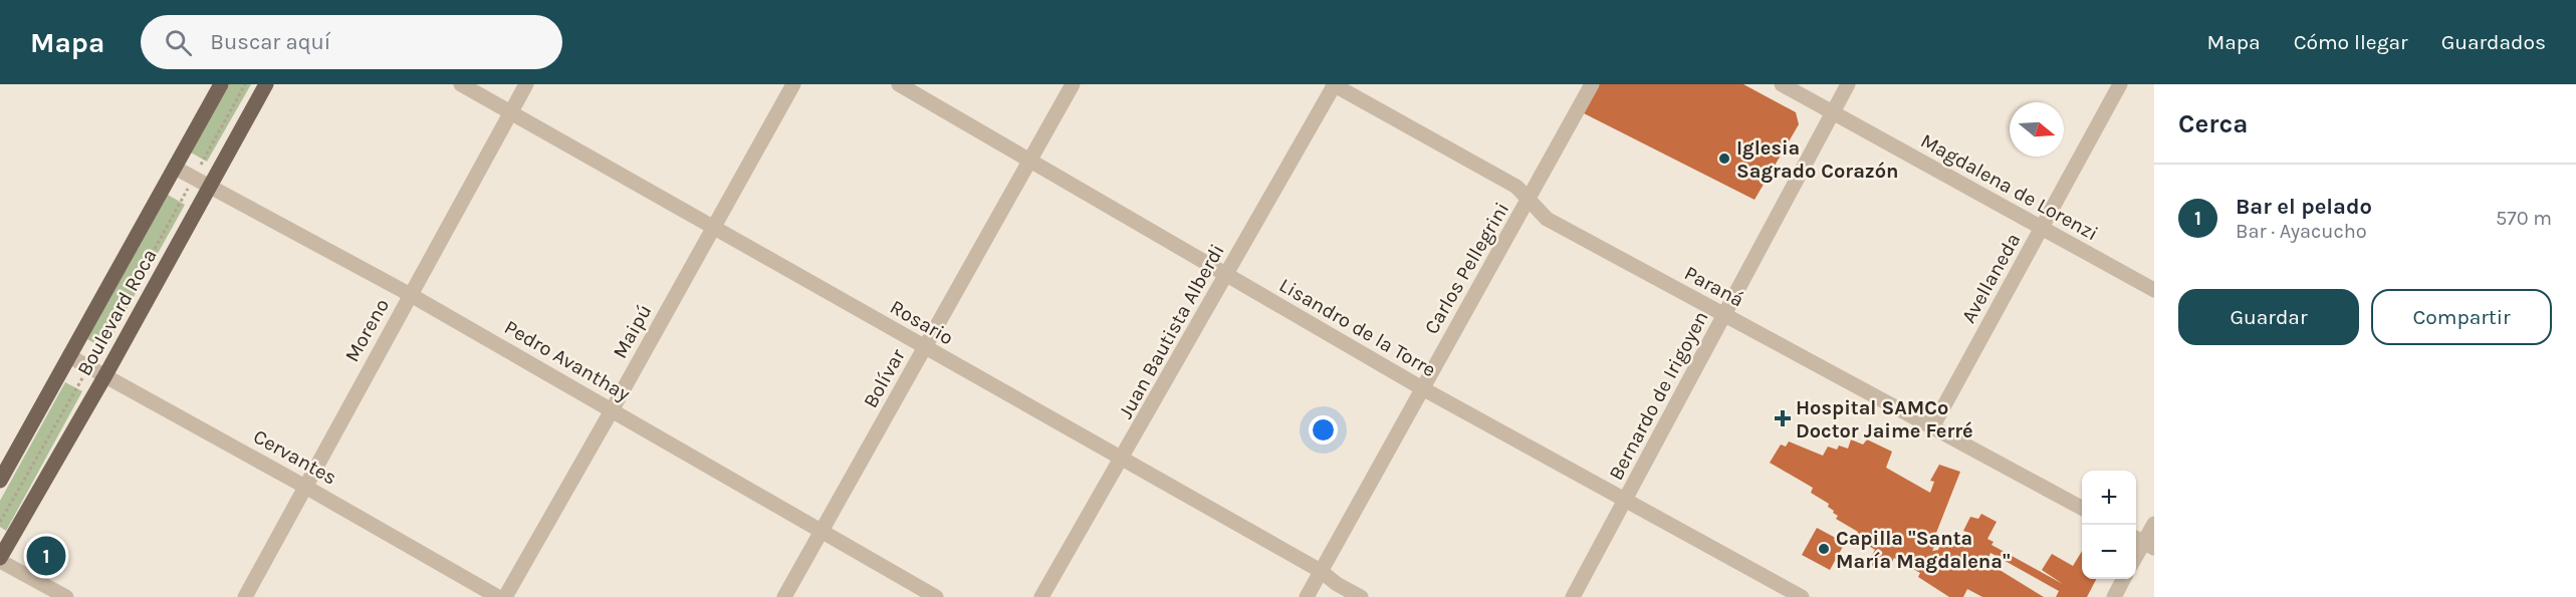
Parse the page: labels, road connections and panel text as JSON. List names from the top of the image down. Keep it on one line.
{"streets":{"main road":["Boulevard Roca"],"street":["Magdalena de Lorenzi","Carlos Pellegrini","Avellaneda","Paraná","Rosario","Lisandro de la Torre","Moreno","Maipú","Juan Bautista Alberdi","Pedro Avanthay","Bolívar","Bernardo de Irigoyen","Cervantes"]},"crossings":[["Magdalena de Lorenzi","Avellaneda"],["Magdalena de Lorenzi","Bernardo de Irigoyen"],["Carlos Pellegrini","Paraná"],["Carlos Pellegrini","Rosario"],["Carlos Pellegrini","Lisandro de la Torre"],["Avellaneda","Paraná"],["Paraná","Juan Bautista Alberdi"],["Paraná","Bernardo de Irigoyen"],["Boulevard Roca","Pedro Avanthay"],["Boulevard Roca","Cervantes"],["Rosario","Moreno"],["Rosario","Maipú"],["Rosario","Juan Bautista Alberdi"],["Rosario","Bolívar"],["Lisandro de la Torre","Juan Bautista Alberdi"],["Lisandro de la Torre","Bolívar"],["Lisandro de la Torre","Bernardo de Irigoyen"],["Moreno","Pedro Avanthay"],["Moreno","Cervantes"],["Maipú","Pedro Avanthay"],["Pedro Avanthay","Bolívar"]],"places":{"other":["Iglesia Sagrado Corazón","Capilla \"Santa María Magdalena\""],"health":["Hospital SAMCo Doctor Jaime Ferré"]},"north":"right","page":{"header":"Mapa","search":"Buscar aquí","nav":["Mapa","Cómo llegar","Guardados"],"heading":"Cerca","list":[{"mark":"1","name":"Bar el pelado","note":"Bar · Ayacucho","value":"570 m"}],"buttons":["Guardar","Compartir"],"map_buttons":["+","−"],"pins":"1"}}
